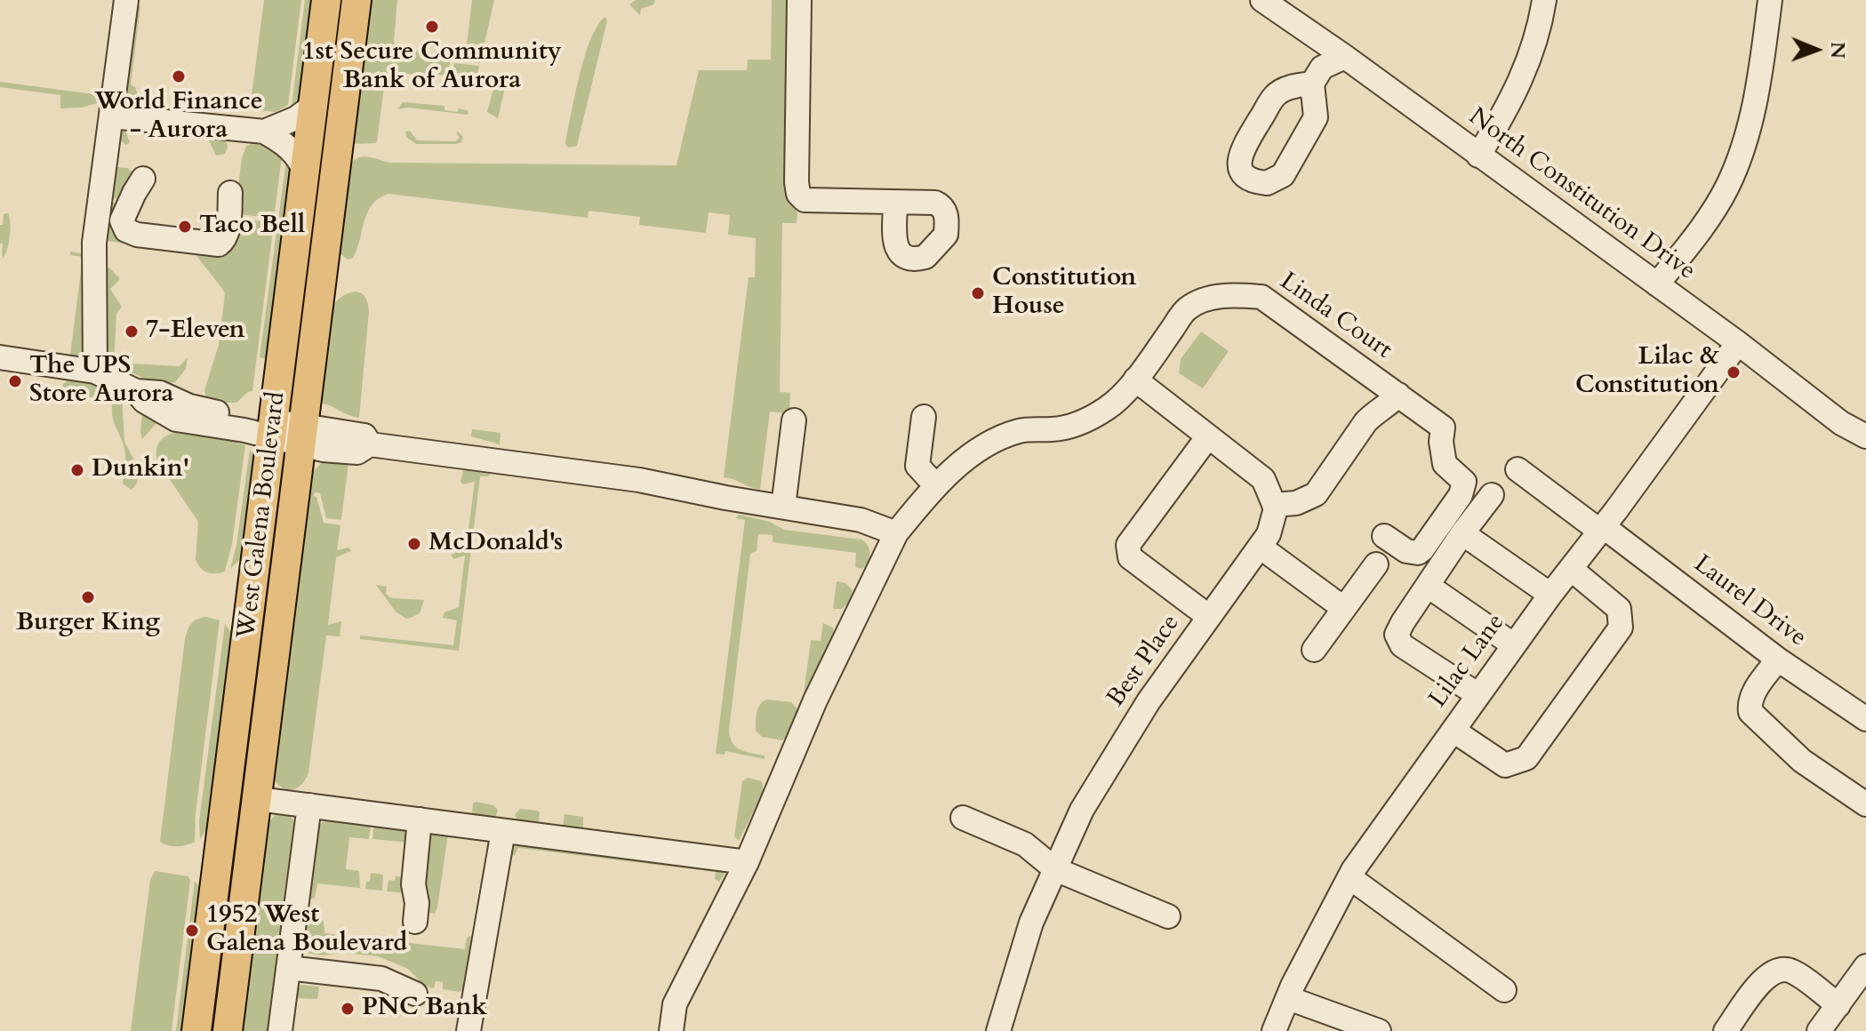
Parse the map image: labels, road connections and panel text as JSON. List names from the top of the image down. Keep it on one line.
{"streets":{"main road":["West Galena Boulevard"],"street":["North Constitution Drive","Linda Court","Laurel Drive","Best Place","Lilac Lane"]},"crossings":[["North Constitution Drive","Lilac Lane"],["Laurel Drive","Lilac Lane"]],"places":["1st Secure Community Bank of Aurora","World Finance - Aurora","Taco Bell","Constitution House","7-Eleven","Lilac & Constitution","The UPS Store Aurora","Dunkin'","McDonald's","Burger King","1952 West Galena Boulevard","PNC Bank"],"north":"right"}
